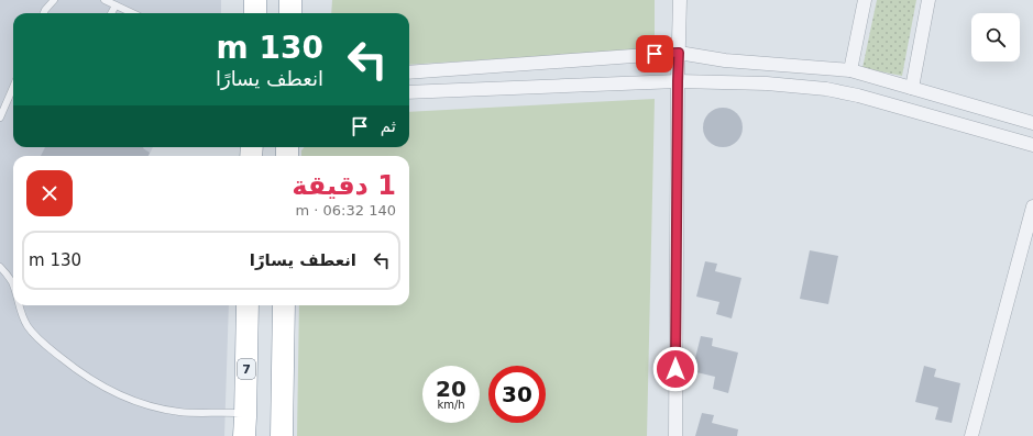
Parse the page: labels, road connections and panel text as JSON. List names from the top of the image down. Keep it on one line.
{"streets":{"highway":["7"]},"page":{"turn":["130 m","انعطف يسارًا"],"then":"ثم","heading":["1 دقيقة","140 m · 06:32"],"list":[{"name":"انعطف يسارًا","value":"130 m"}],"speed":"20 km/h","limit":"30"}}
